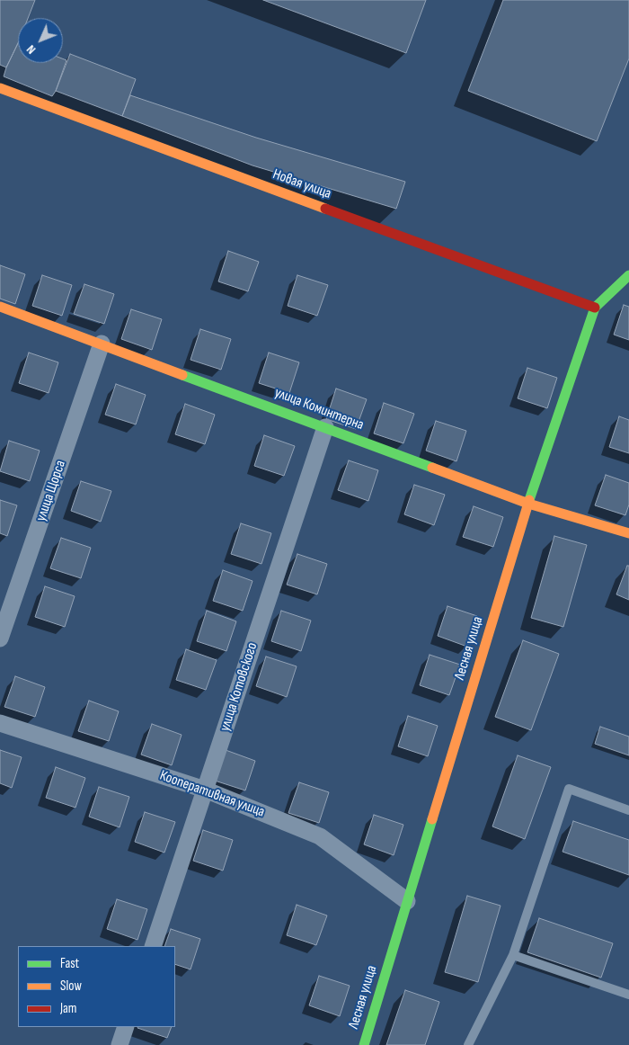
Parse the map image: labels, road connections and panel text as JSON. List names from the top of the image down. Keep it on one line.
{"streets":{"street":["Новая улица","улица Коминтерна","улица Щорса","Лесная улица","улица Котовского","Кооперативная улица"]},"crossings":[["Новая улица","Лесная улица"],["улица Коминтерна","улица Щорса"],["улица Коминтерна","Лесная улица"],["улица Коминтерна","улица Котовского"],["Лесная улица","Кооперативная улица"],["улица Котовского","Кооперативная улица"]],"legend":["Fast","Slow","Jam"],"north":"bottom left"}
